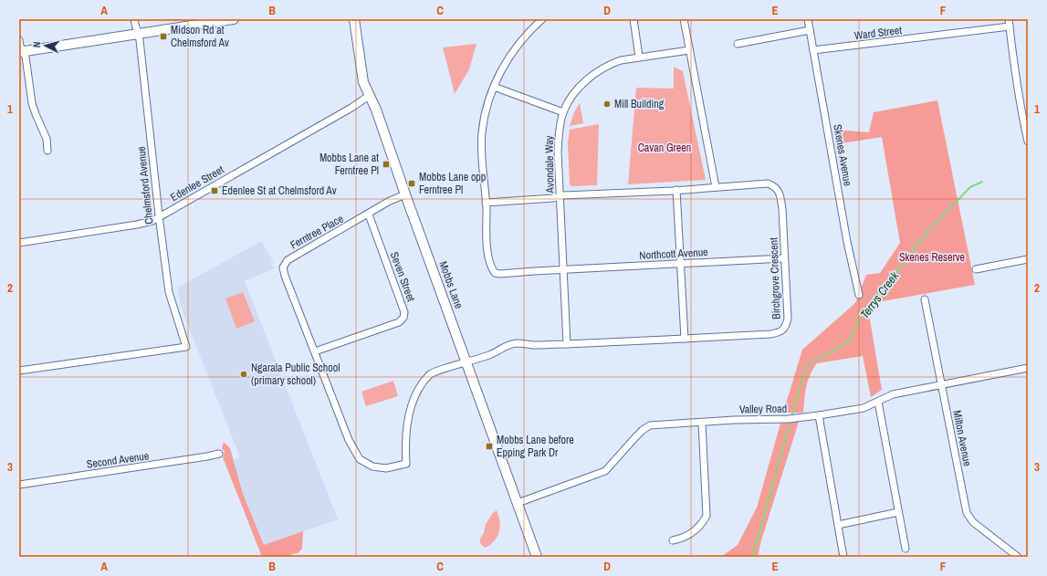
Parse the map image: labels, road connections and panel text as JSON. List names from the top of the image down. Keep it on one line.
{"streets":{"street":["Ward Street","Skenes Avenue","Avondale Way","Edenlee Street","Chelmsford Avenue","Ferntree Place","Northcott Avenue","Seven Street","Birchgrove Crescent","Mobbs Lane","Valley Road","Milton Avenue","Second Avenue"]},"crossings":[["Ward Street","Skenes Avenue"],["Avondale Way","Northcott Avenue"],["Avondale Way","Birchgrove Crescent"],["Edenlee Street","Chelmsford Avenue"],["Edenlee Street","Mobbs Lane"],["Ferntree Place","Seven Street"],["Ferntree Place","Birchgrove Crescent"],["Ferntree Place","Mobbs Lane"],["Northcott Avenue","Birchgrove Crescent"],["Birchgrove Crescent","Mobbs Lane"],["Mobbs Lane","Valley Road"],["Valley Road","Milton Avenue"]],"water":["Terrys Creek"],"parks":["Cavan Green","Skenes Reserve"],"places":{"transit":["Midson Rd at Chelmsford Av","Mobbs Lane at Ferntree Pl","Mobbs Lane opp Ferntree Pl","Edenlee St at Chelmsford Av","Mobbs Lane before Epping Park Dr"],"other":["Mill Building","Ngarala Public School (primary school)"]},"north":"left","grid":{"columns":["A","B","C","D","E","F"],"rows":["1","2","3"]}}
